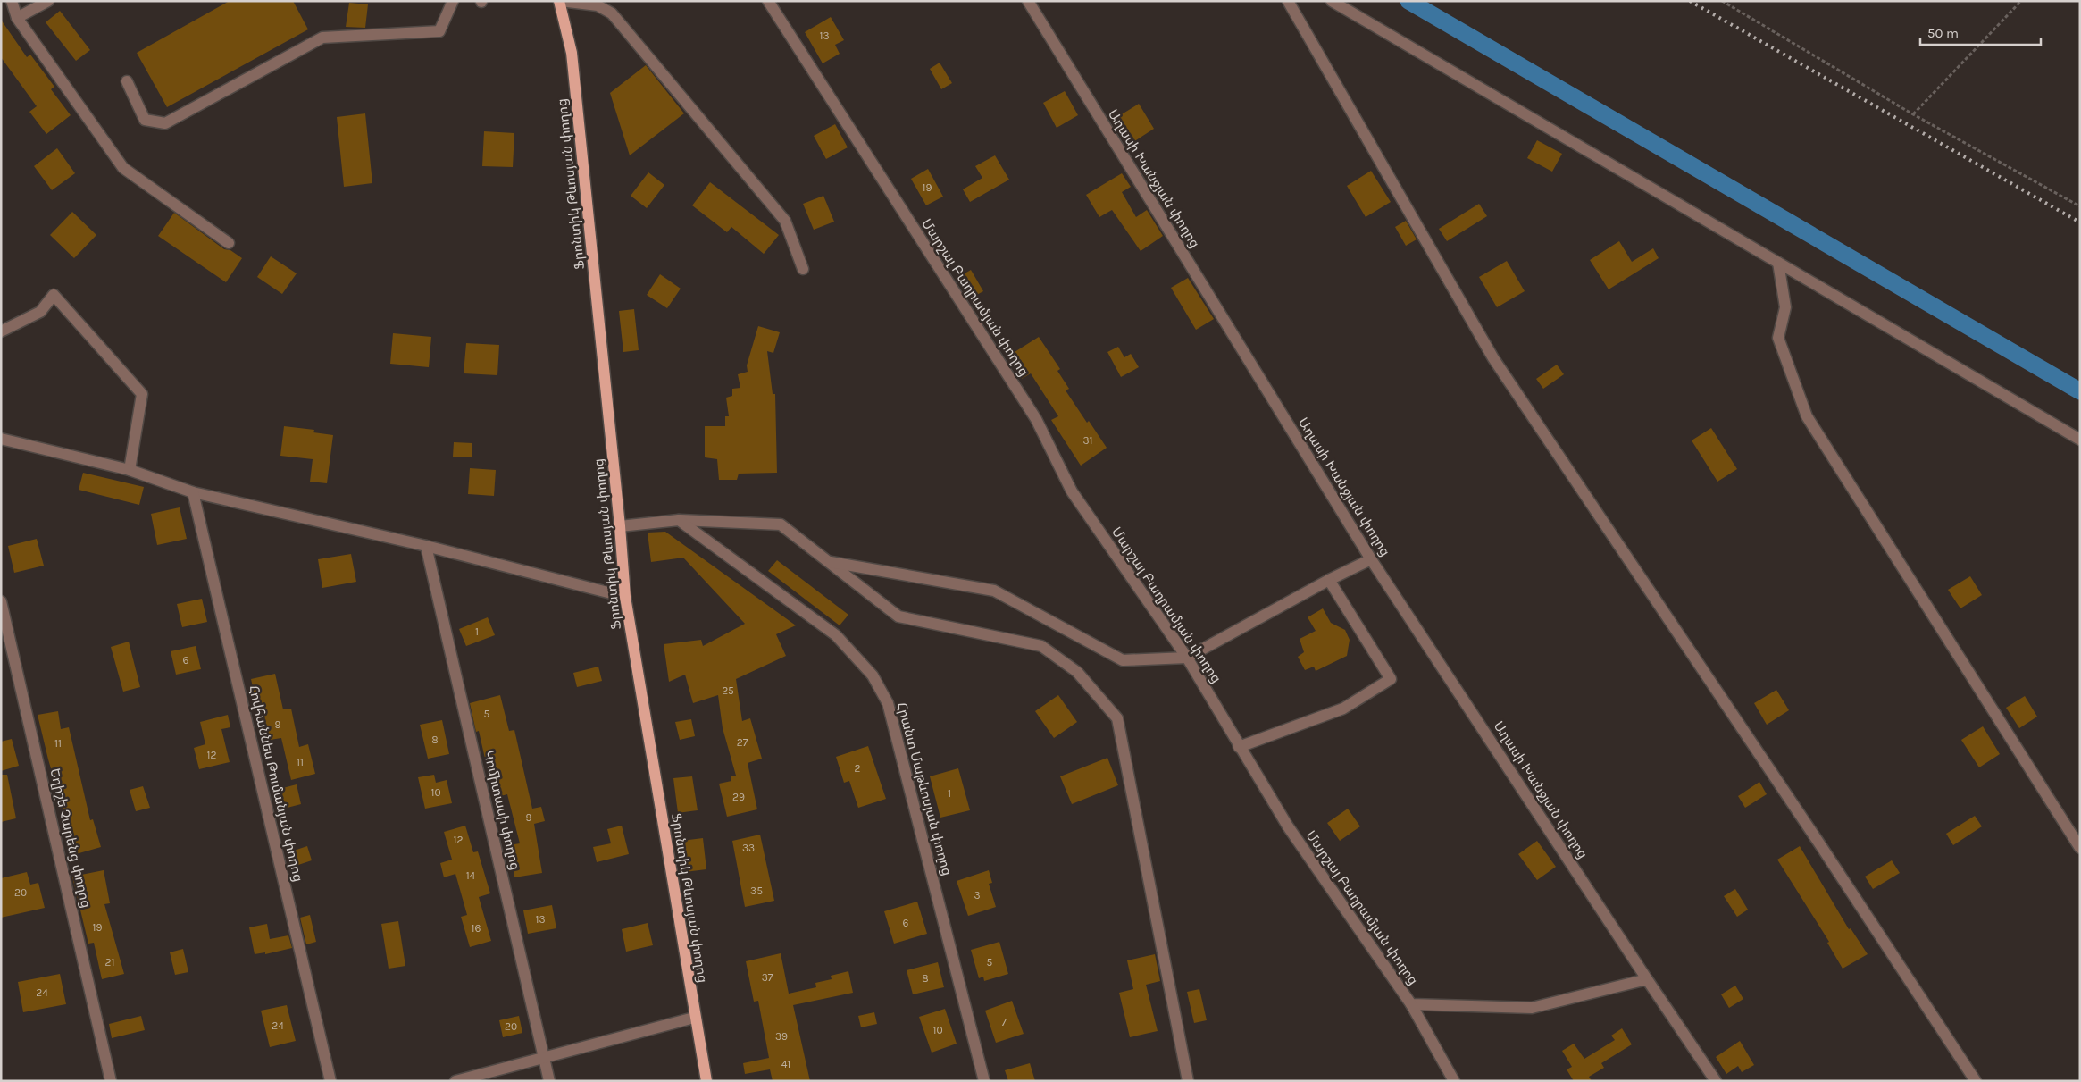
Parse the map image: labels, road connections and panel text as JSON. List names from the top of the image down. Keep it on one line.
{"streets":{"main road":["Ֆրոնտիկ Թևոսյան փողոց"],"street":["Աղասի Խանջյան փողոց","Մարշալ Բաղրամյան փողոց","Հովհաննես Թումանյան փողոց","Հրանտ Մաթևոսյան փողոց","Կոմիտասի փողոց","Եղիշե Չարենց փողոց"]},"crossings":[["Աղասի Խանջյան փողոց","Մարշալ Բաղրամյան փողոց"]],"house_numbers":["13","19","31","1","6","25","5","9","8","27","11","12","11","2","10","1","29","9","12","33","14","35","20","3","13","6","19","16","21","5","37","8","24","7","24","20","10","39","41"],"scale_bar":"50 m"}
